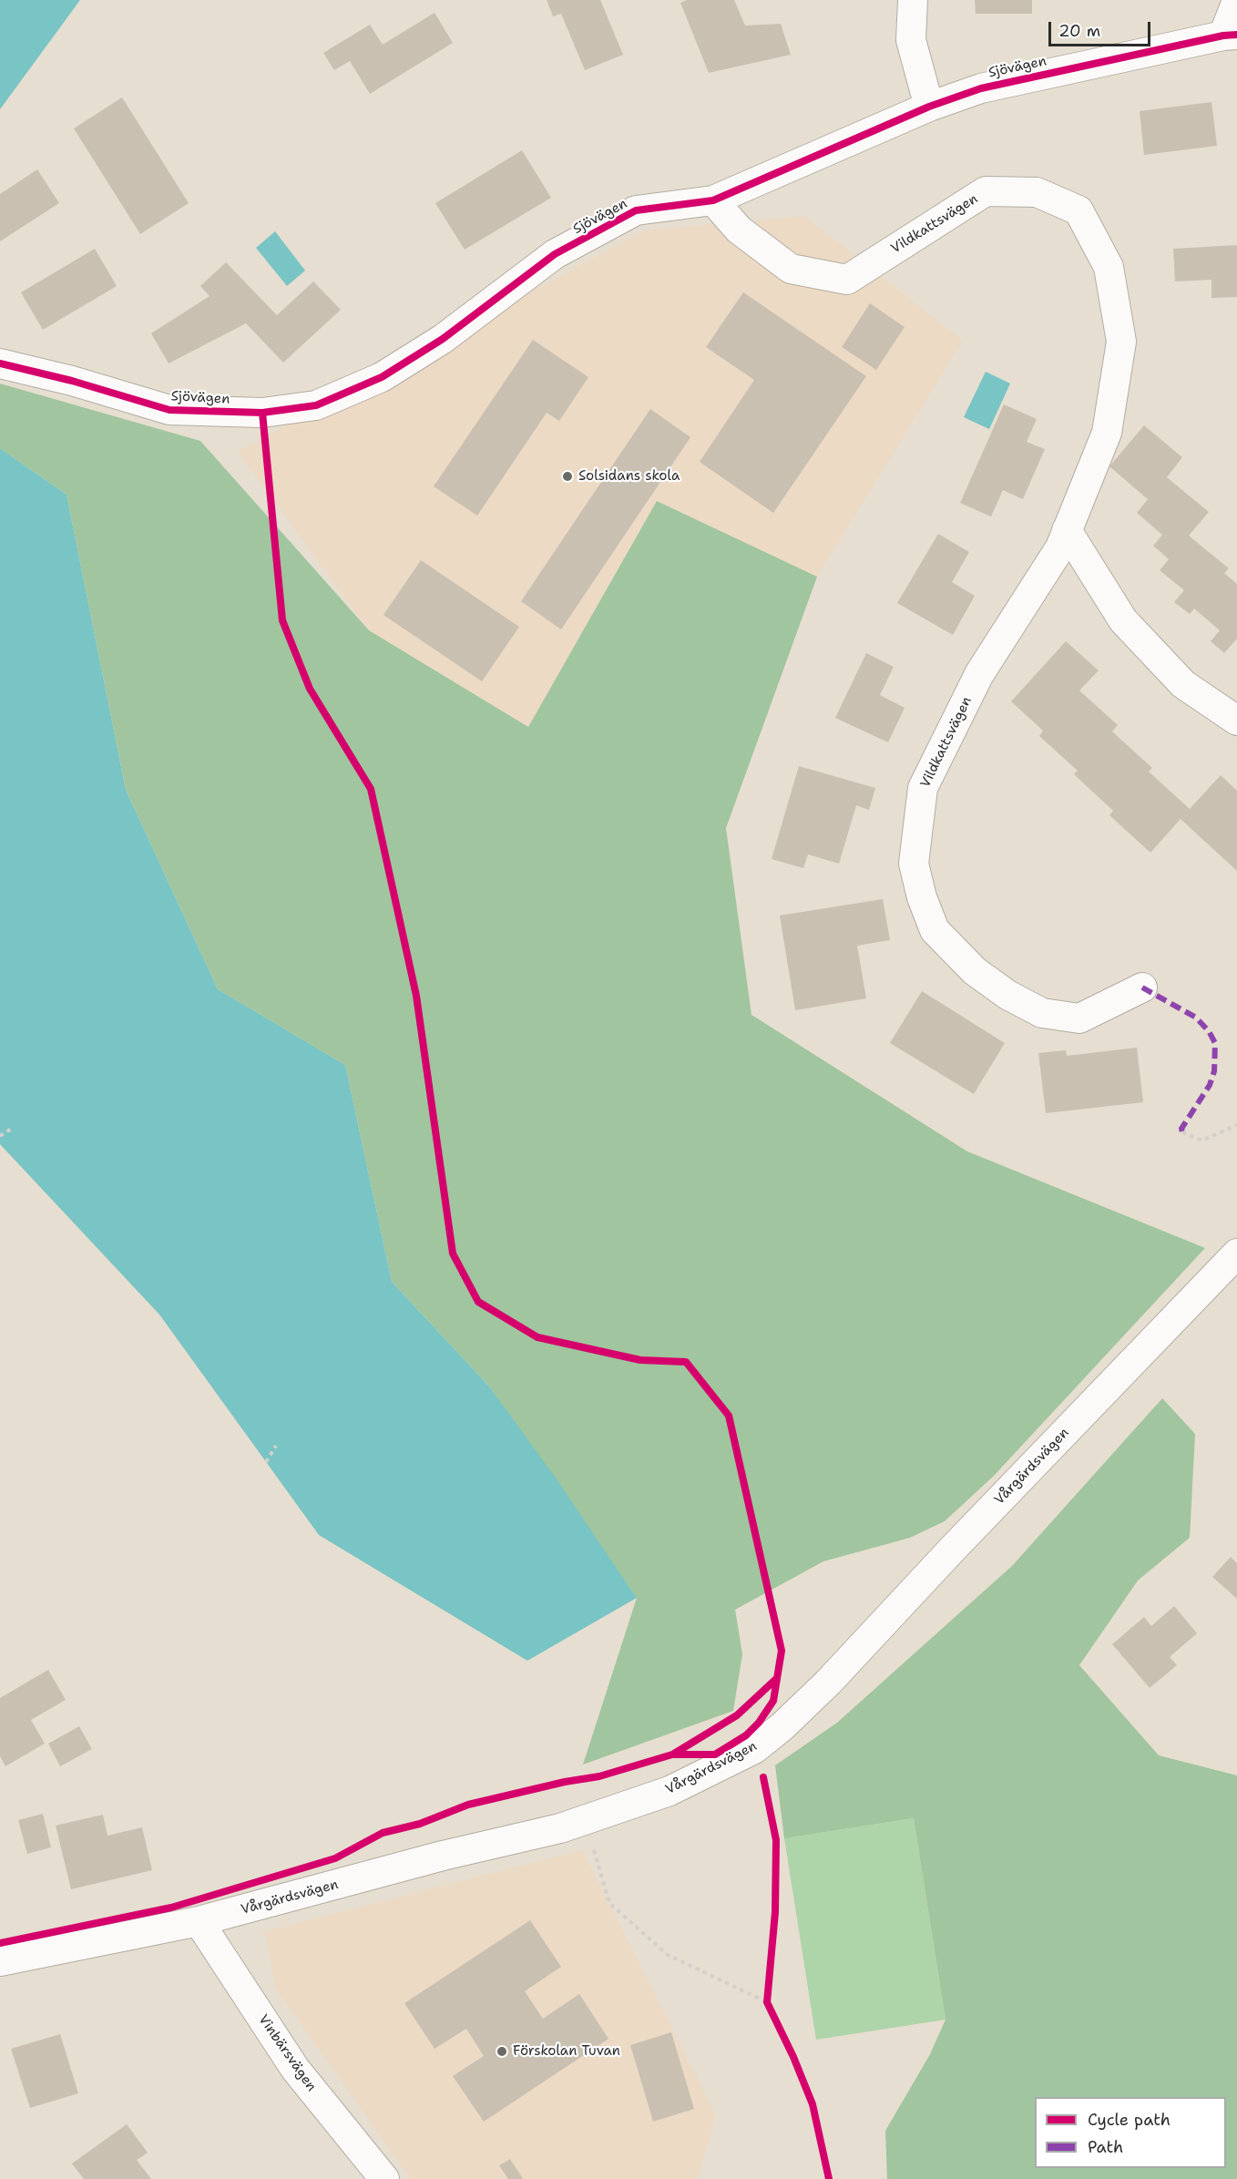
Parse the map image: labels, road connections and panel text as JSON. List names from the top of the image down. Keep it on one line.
{"streets":{"street":["Sjövägen","Vildkattsvägen","Vårgärdsvägen","Vinbärsvägen"]},"crossings":[["Sjövägen","Vildkattsvägen"],["Vårgärdsvägen","Vinbärsvägen"]],"places":["Solsidans skola","Förskolan Tuvan"],"legend":["Cycle path","Path"],"scale_bar":"20 m"}
